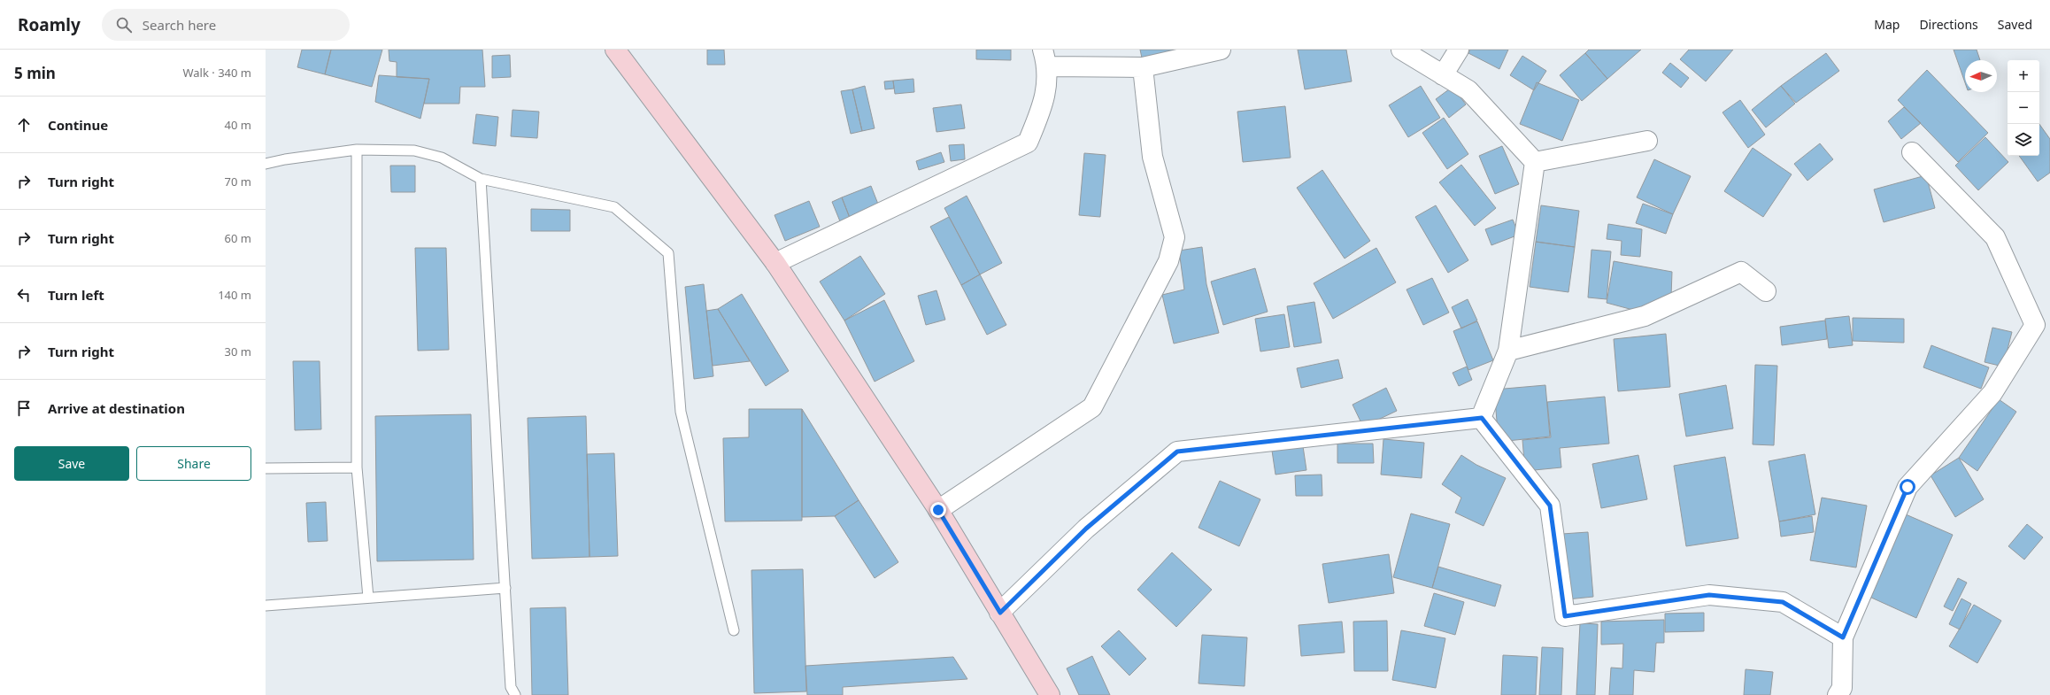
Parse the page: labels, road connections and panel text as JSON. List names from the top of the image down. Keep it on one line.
{"north":"left","page":{"header":"Roamly","search":"Search here","nav":["Map","Directions","Saved"],"heading":["5 min","Walk · 340 m"],"map_buttons":["+","−"],"list":[["Continue","40 m"],["Turn right","70 m"],["Turn right","60 m"],["Turn left","140 m"],["Turn right","30 m"],"Arrive at destination"],"buttons":["Save","Share"]}}
